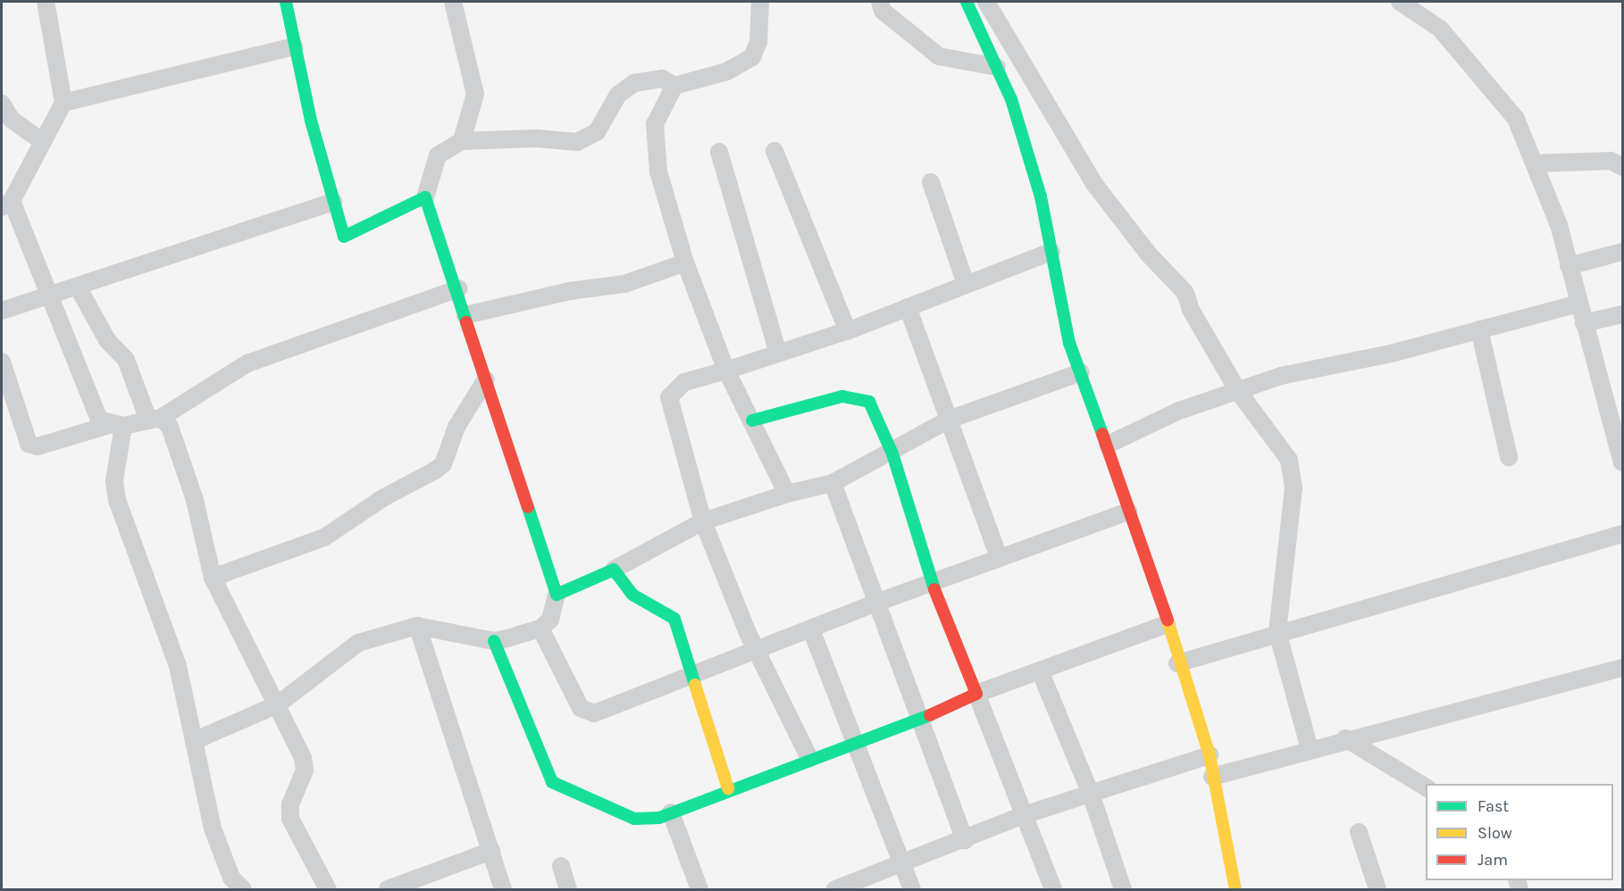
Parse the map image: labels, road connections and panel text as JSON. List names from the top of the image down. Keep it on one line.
{"legend":["Fast","Slow","Jam"]}
